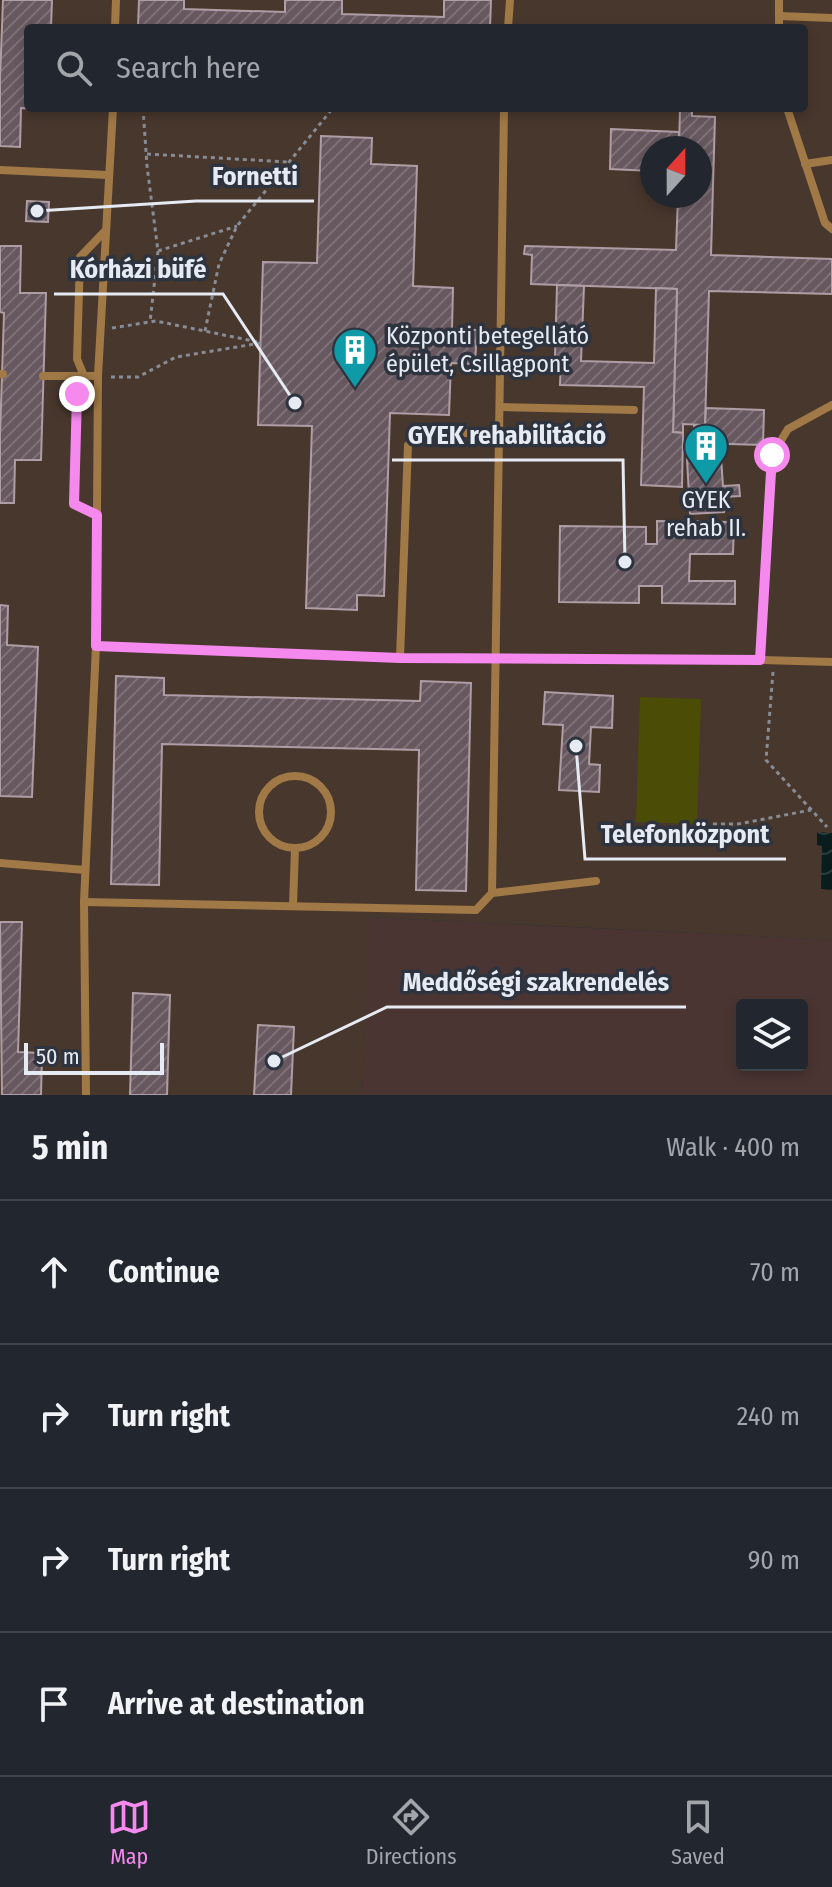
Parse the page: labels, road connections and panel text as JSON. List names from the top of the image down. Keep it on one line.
{"places":{"other":["Fornetti","Kórházi büfé","GYEK rehabilitáció","Telefonközpont","Meddőségi szakrendelés"],"building":["Központi betegellátó épület, Csillagpont","GYEK rehab II."]},"scale_bar":"50 m","north":"top","page":{"search":"Search here","scale":"50 m","heading":["5 min","Walk · 400 m"],"list":[["Continue","70 m"],["Turn right","240 m"],["Turn right","90 m"],"Arrive at destination"],"nav":["Map","Directions","Saved"]}}
